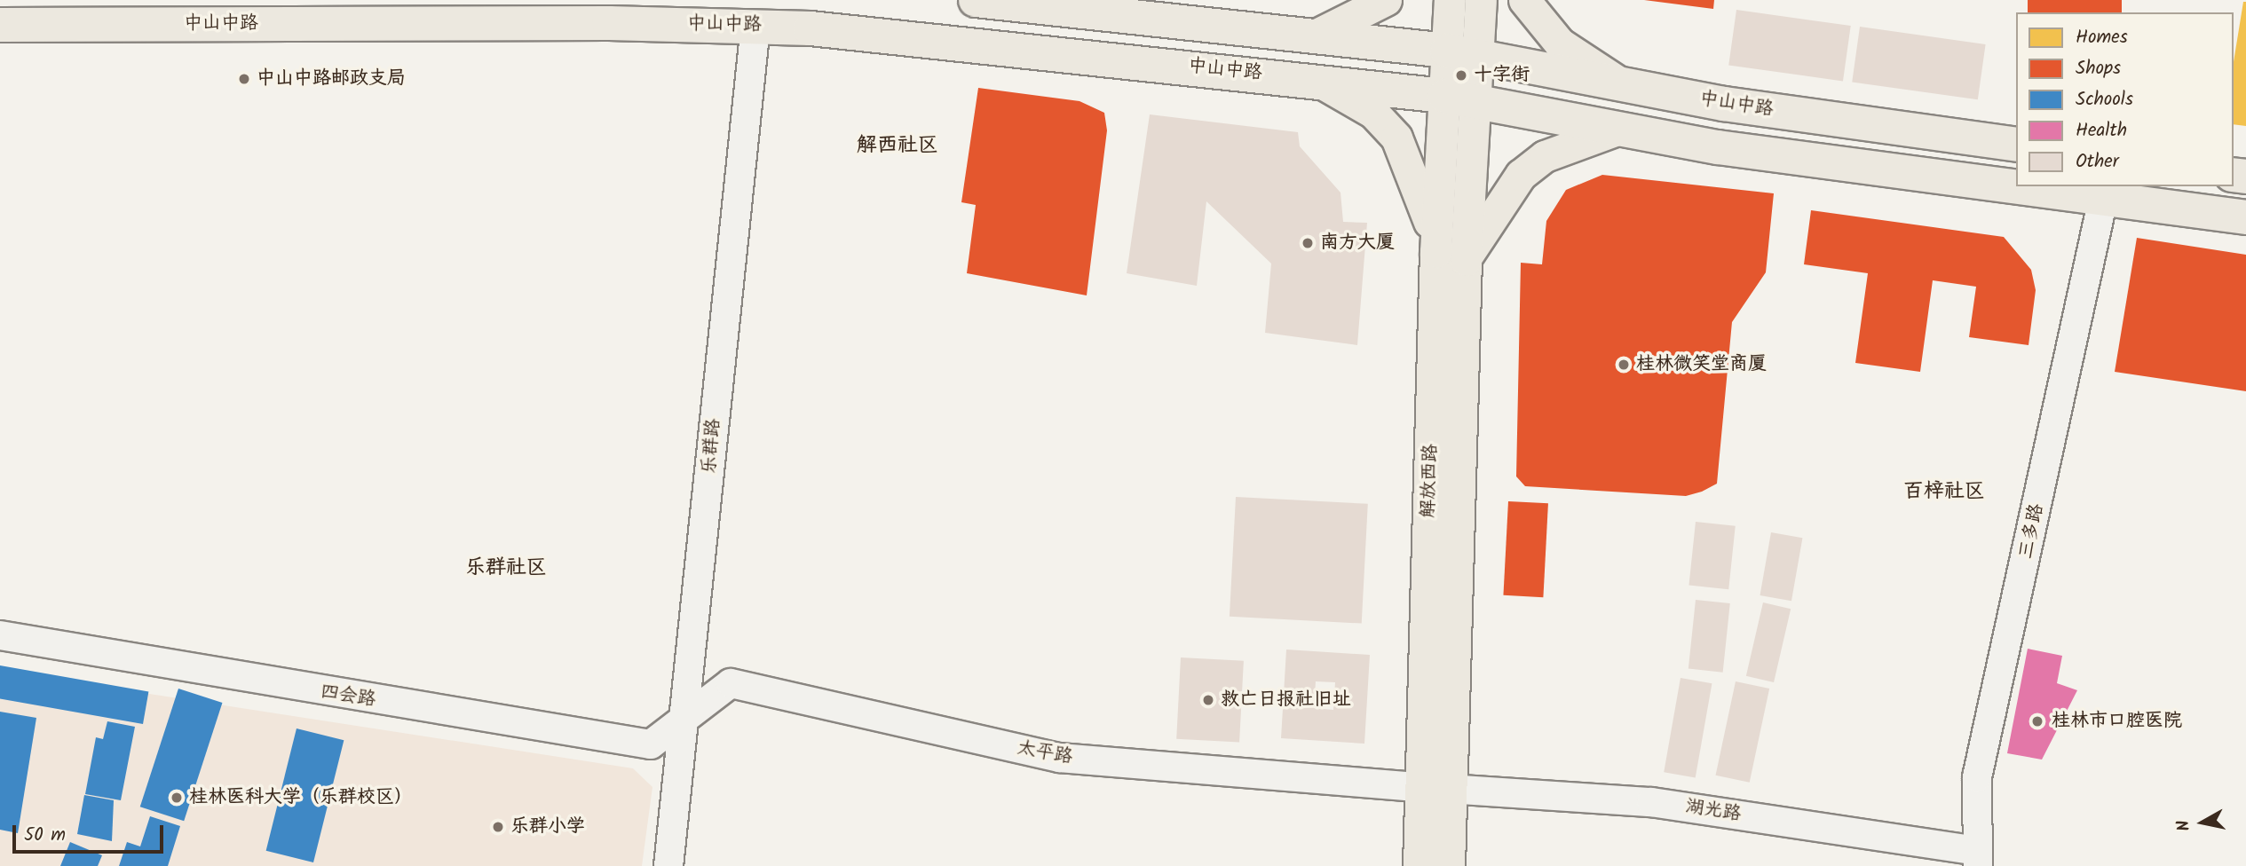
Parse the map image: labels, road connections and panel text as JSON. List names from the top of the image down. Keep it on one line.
{"streets":{"highway":["中山中路"],"main road":["解放西路"],"street":["乐群路","三多路","四会路","太平路","湖光路"]},"crossings":[["中山中路","乐群路"],["中山中路","解放西路"],["乐群路","四会路"],["乐群路","太平路"],["解放西路","太平路"],["解放西路","湖光路"],["三多路","湖光路"],["四会路","太平路"],["太平路","湖光路"]],"districts":["解西社区","百梓社区","乐群社区"],"places":["十字街","中山中路邮政支局","南方大厦","桂林微笑堂商厦","救亡日报社旧址","桂林市口腔医院","桂林医科大学（乐群校区）","乐群小学"],"legend":["Homes","Shops","Schools","Health","Other"],"scale_bar":"50 m","north":"left"}
